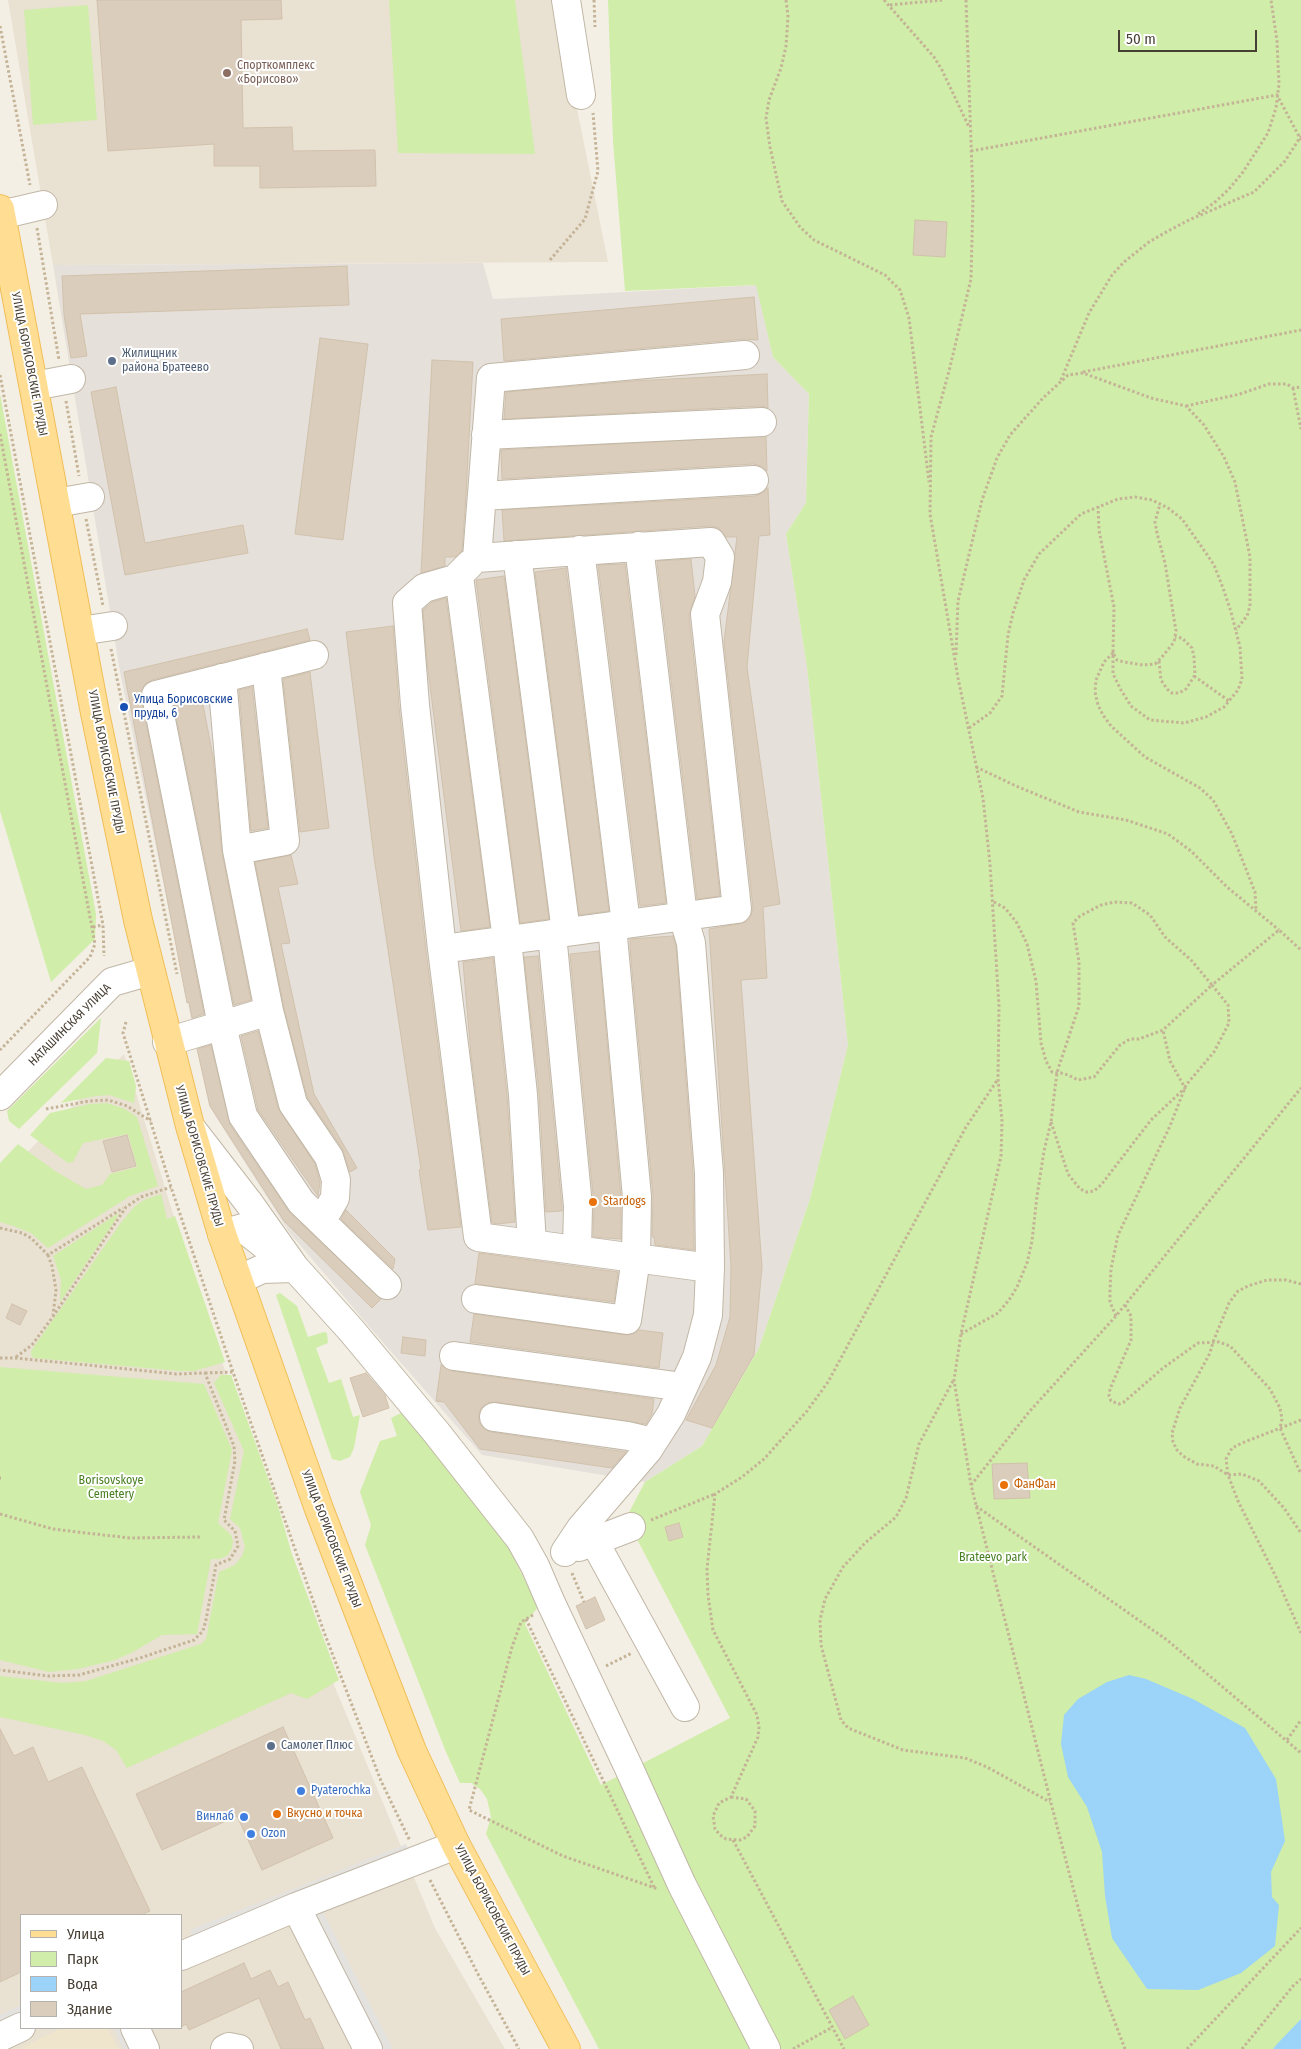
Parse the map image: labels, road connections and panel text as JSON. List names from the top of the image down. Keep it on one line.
{"streets":{"main road":["УЛИЦА БОРИСОВСКИЕ ПРУДЫ"],"street":["НАТАШИНСКАЯ УЛИЦА"]},"crossings":[["УЛИЦА БОРИСОВСКИЕ ПРУДЫ","НАТАШИНСКАЯ УЛИЦА"]],"parks":["Borisovskoye Cemetery","Brateevo park"],"places":["Спорткомплекс «Борисово»","Жилищник района Братеево","Улица Борисовские пруды, 6","Stardogs","ФанФан","Самолет Плюс","Pyaterochka","Вкусно и точка","Винлаб","Ozon"],"legend":["Улица","Парк","Вода","Здание"],"scale_bar":"50 m"}
